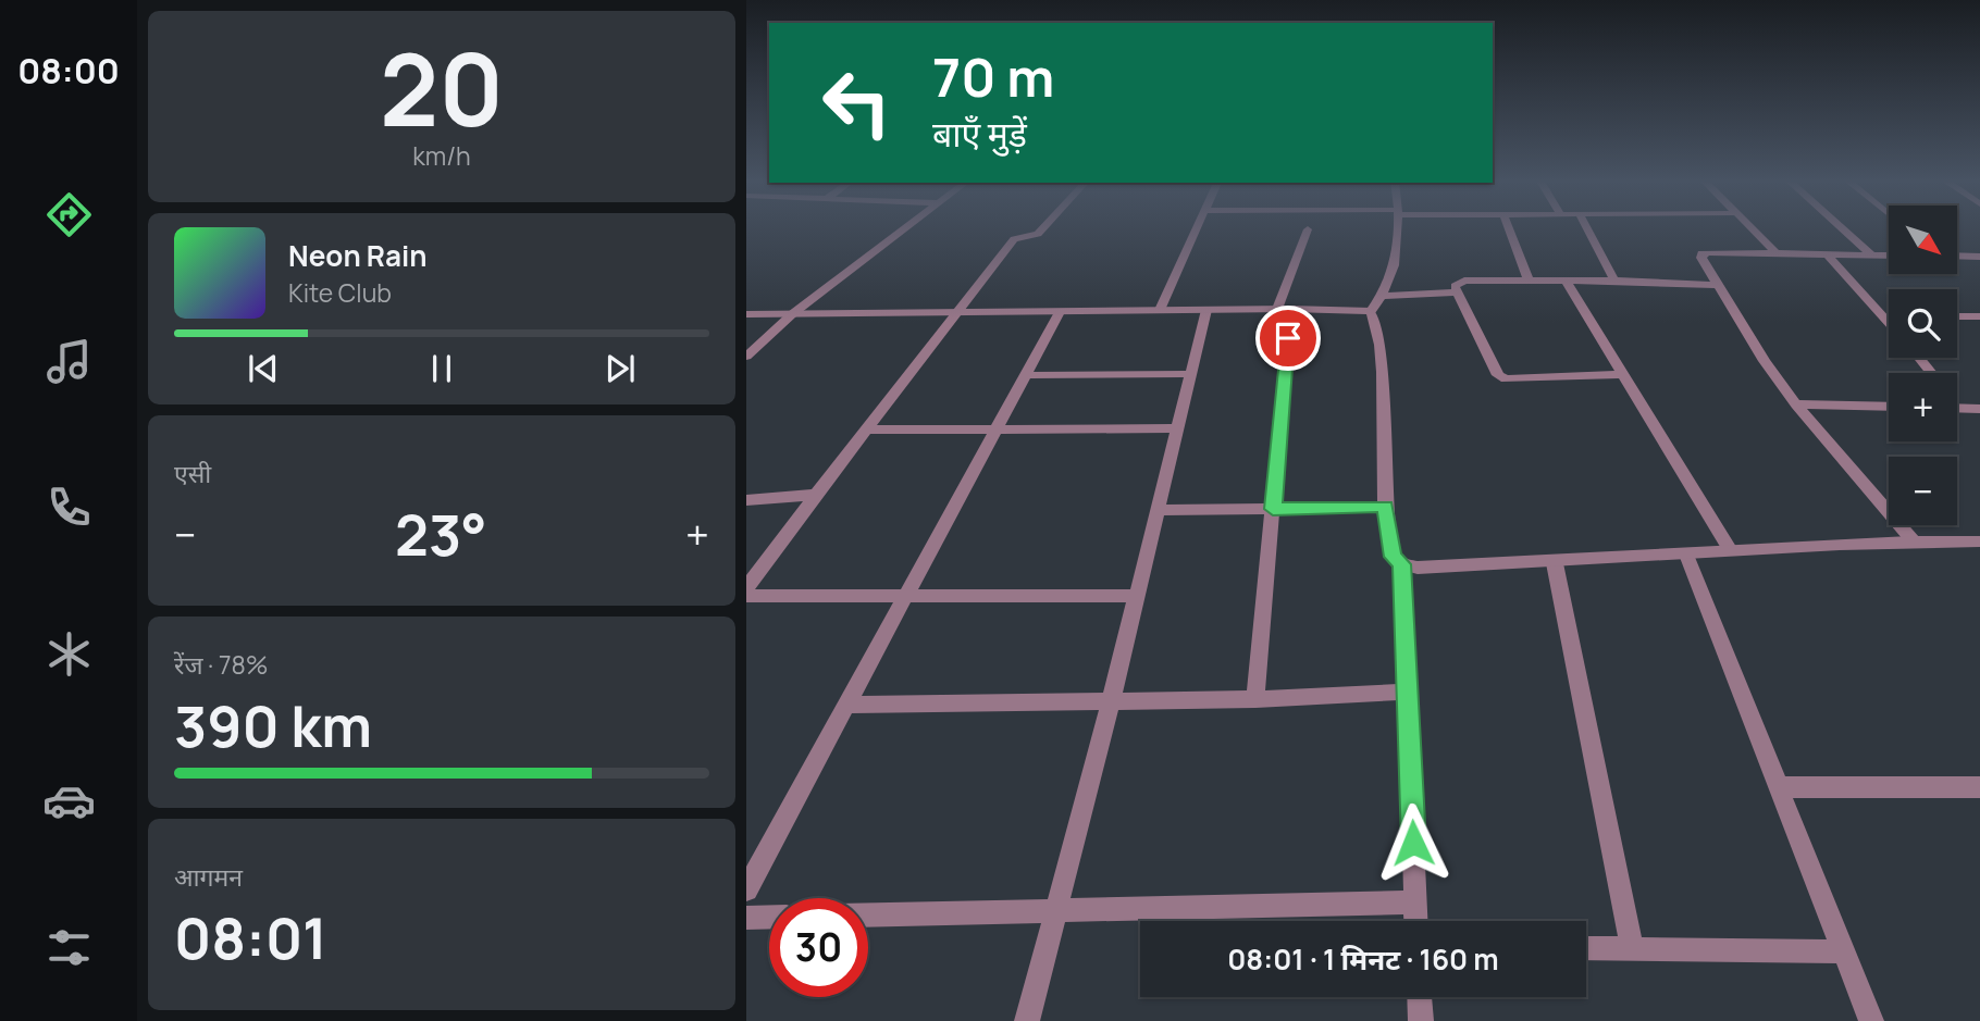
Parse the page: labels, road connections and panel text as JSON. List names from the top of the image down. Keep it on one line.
{"north":"bottom right","page":{"tabs":"08:00","tile":[["20","km/h"],"एसी",["रेंज · 78%","390 km"],["आगमन","08:01"]],"turn":["70 m","बाएँ मुड़ें"],"map_buttons":["+","−"],"song":["Neon Rain","Kite Club"],"heat":["−","23°","+"],"limit":"30","trip":"08:01 · 1 मिनट · 160 m"}}
